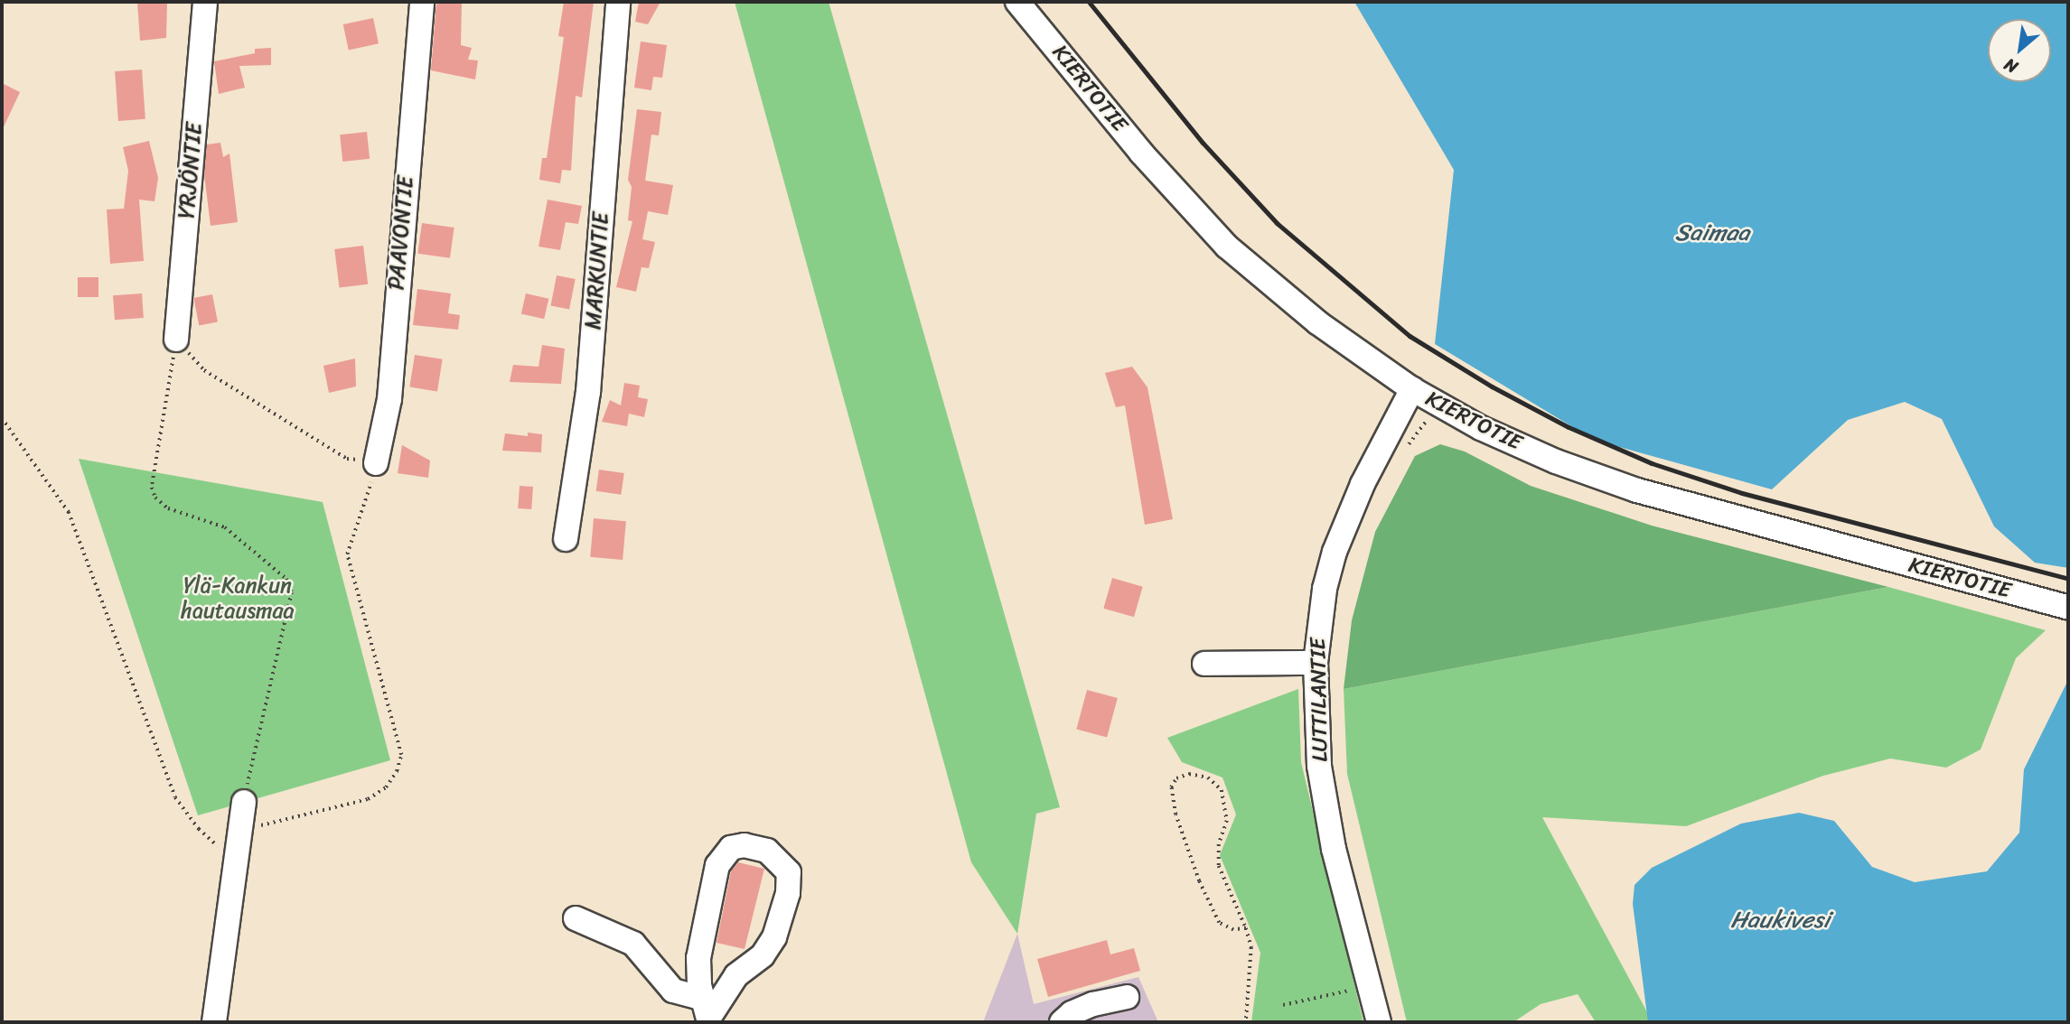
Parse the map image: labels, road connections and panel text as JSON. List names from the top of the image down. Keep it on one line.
{"streets":{"street":["KIERTOTIE","YRJÖNTIE","PAAVONTIE","MARKUNTIE","LUTTILANTIE"]},"crossings":[["KIERTOTIE","LUTTILANTIE"]],"water":["Saimaa","Haukivesi"],"parks":["Ylä-Kankun hautausmaa"],"north":"bottom left"}
